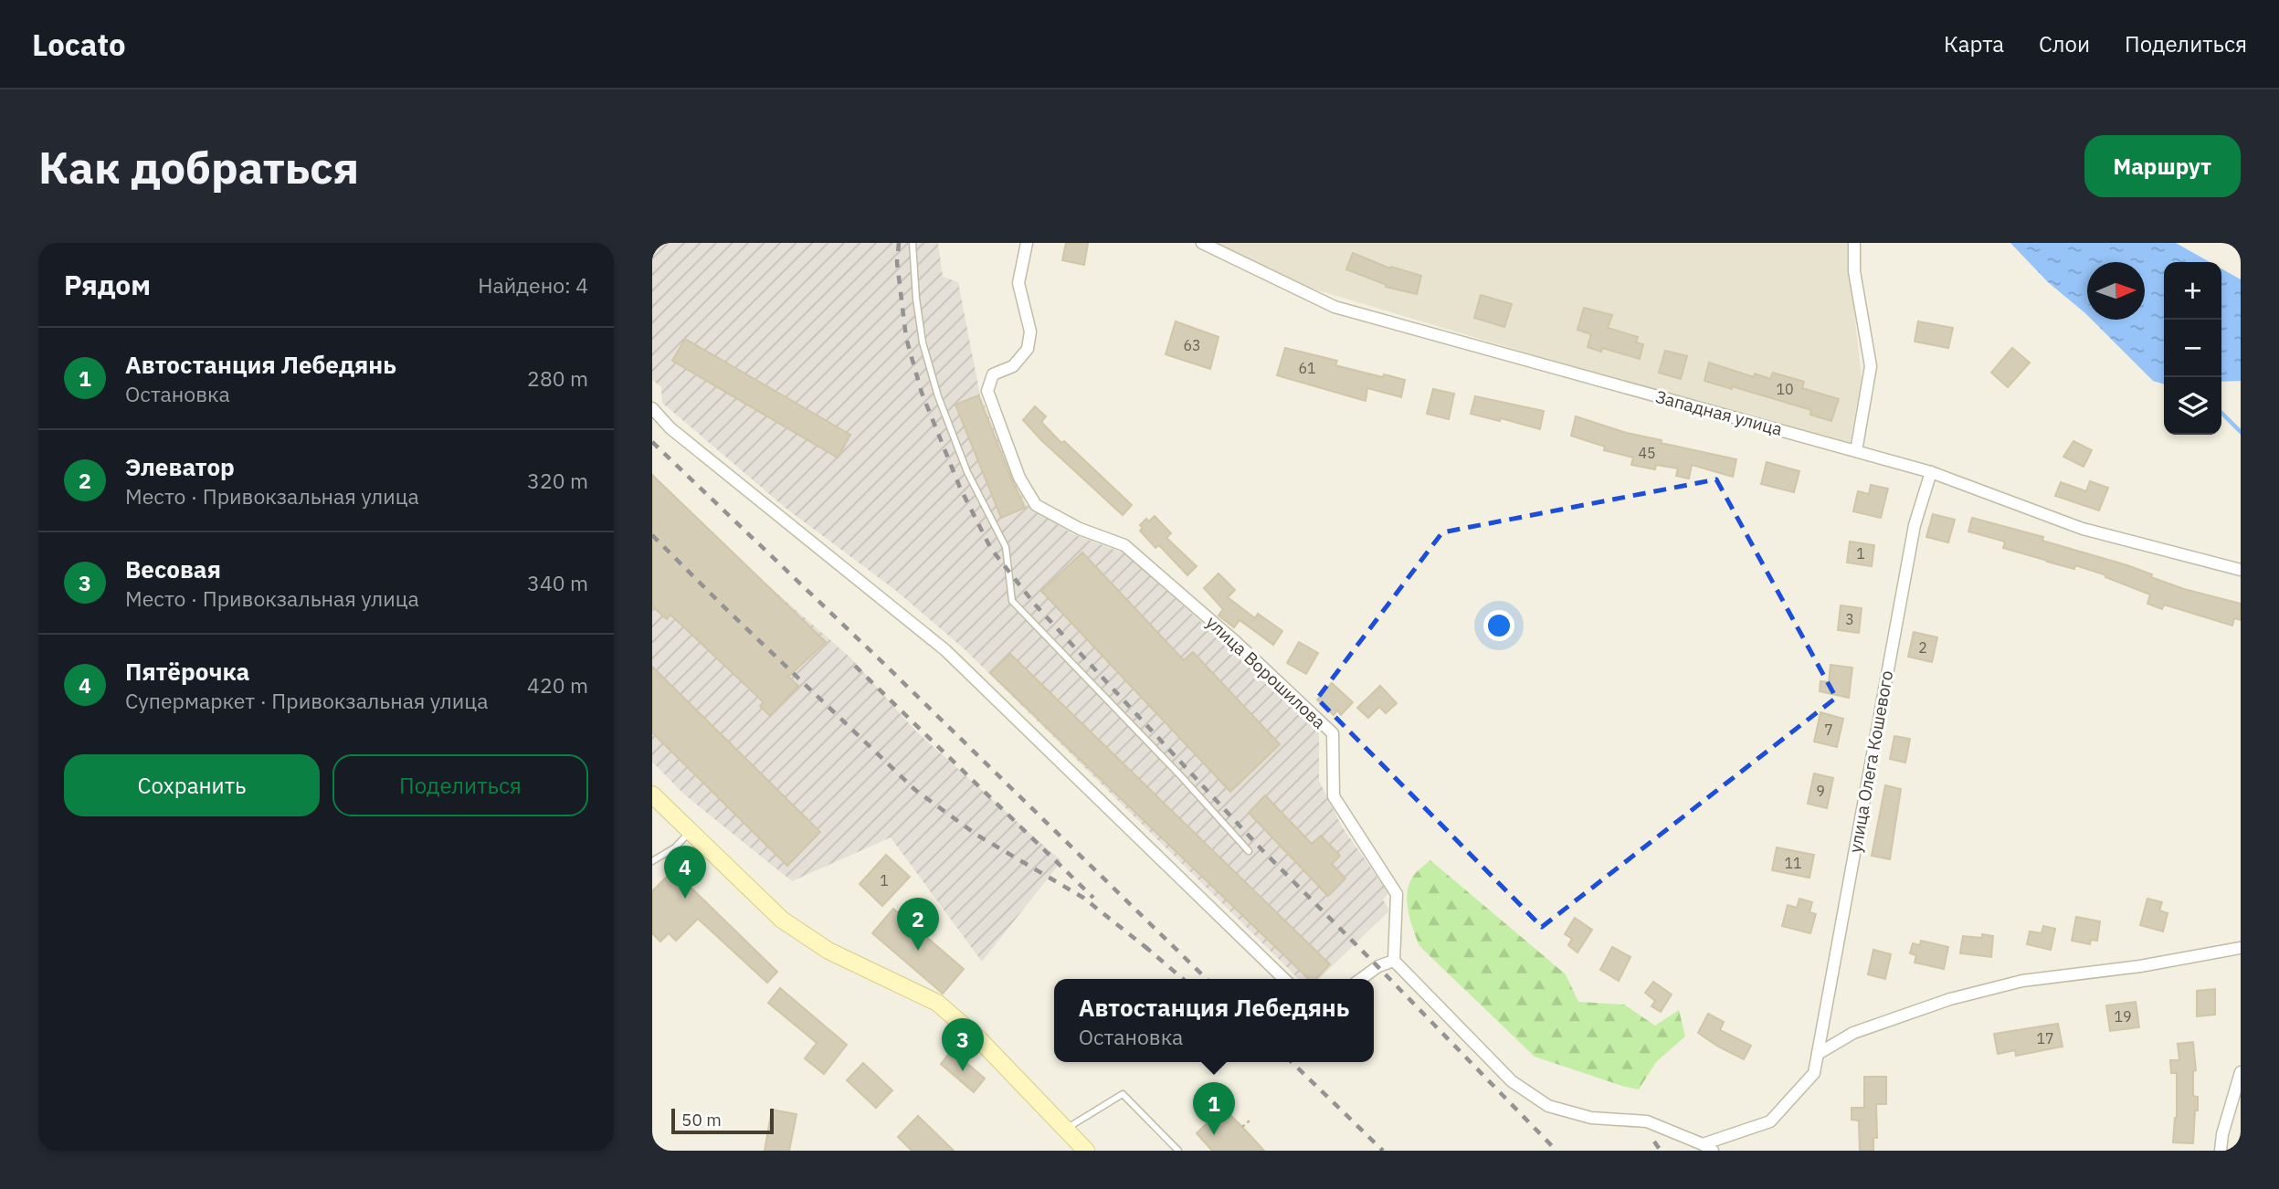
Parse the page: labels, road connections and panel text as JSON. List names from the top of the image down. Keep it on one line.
{"streets":{"street":["Западная улица","улица Ворошилова","улица Олега Кошевого"]},"crossings":[["Западная улица","улица Олега Кошевого"]],"house_numbers":["63","61","10","45","1","3","2","7","9","11","1","19","17"],"scale_bar":"50 m","north":"right","page":{"header":"Locato","nav":["Карта","Слои","Поделиться"],"buttons":["Маршрут",["Сохранить","Поделиться"]],"title":"Как добраться","heading":["Рядом","Найдено: 4"],"map_buttons":["+","−"],"list":[{"mark":"1","name":"Автостанция Лебедянь","note":"Остановка","value":"280 m"},{"mark":"2","name":"Элеватор","note":"Место · Привокзальная улица","value":"320 m"},{"mark":"3","name":"Весовая","note":"Место · Привокзальная улица","value":"340 m"},{"mark":"4","name":"Пятёрочка","note":"Супермаркет · Привокзальная улица","value":"420 m"}],"pins":["4","2","3","1"],"popup":["Автостанция Лебедянь","Остановка"],"scale":"50 m"}}
